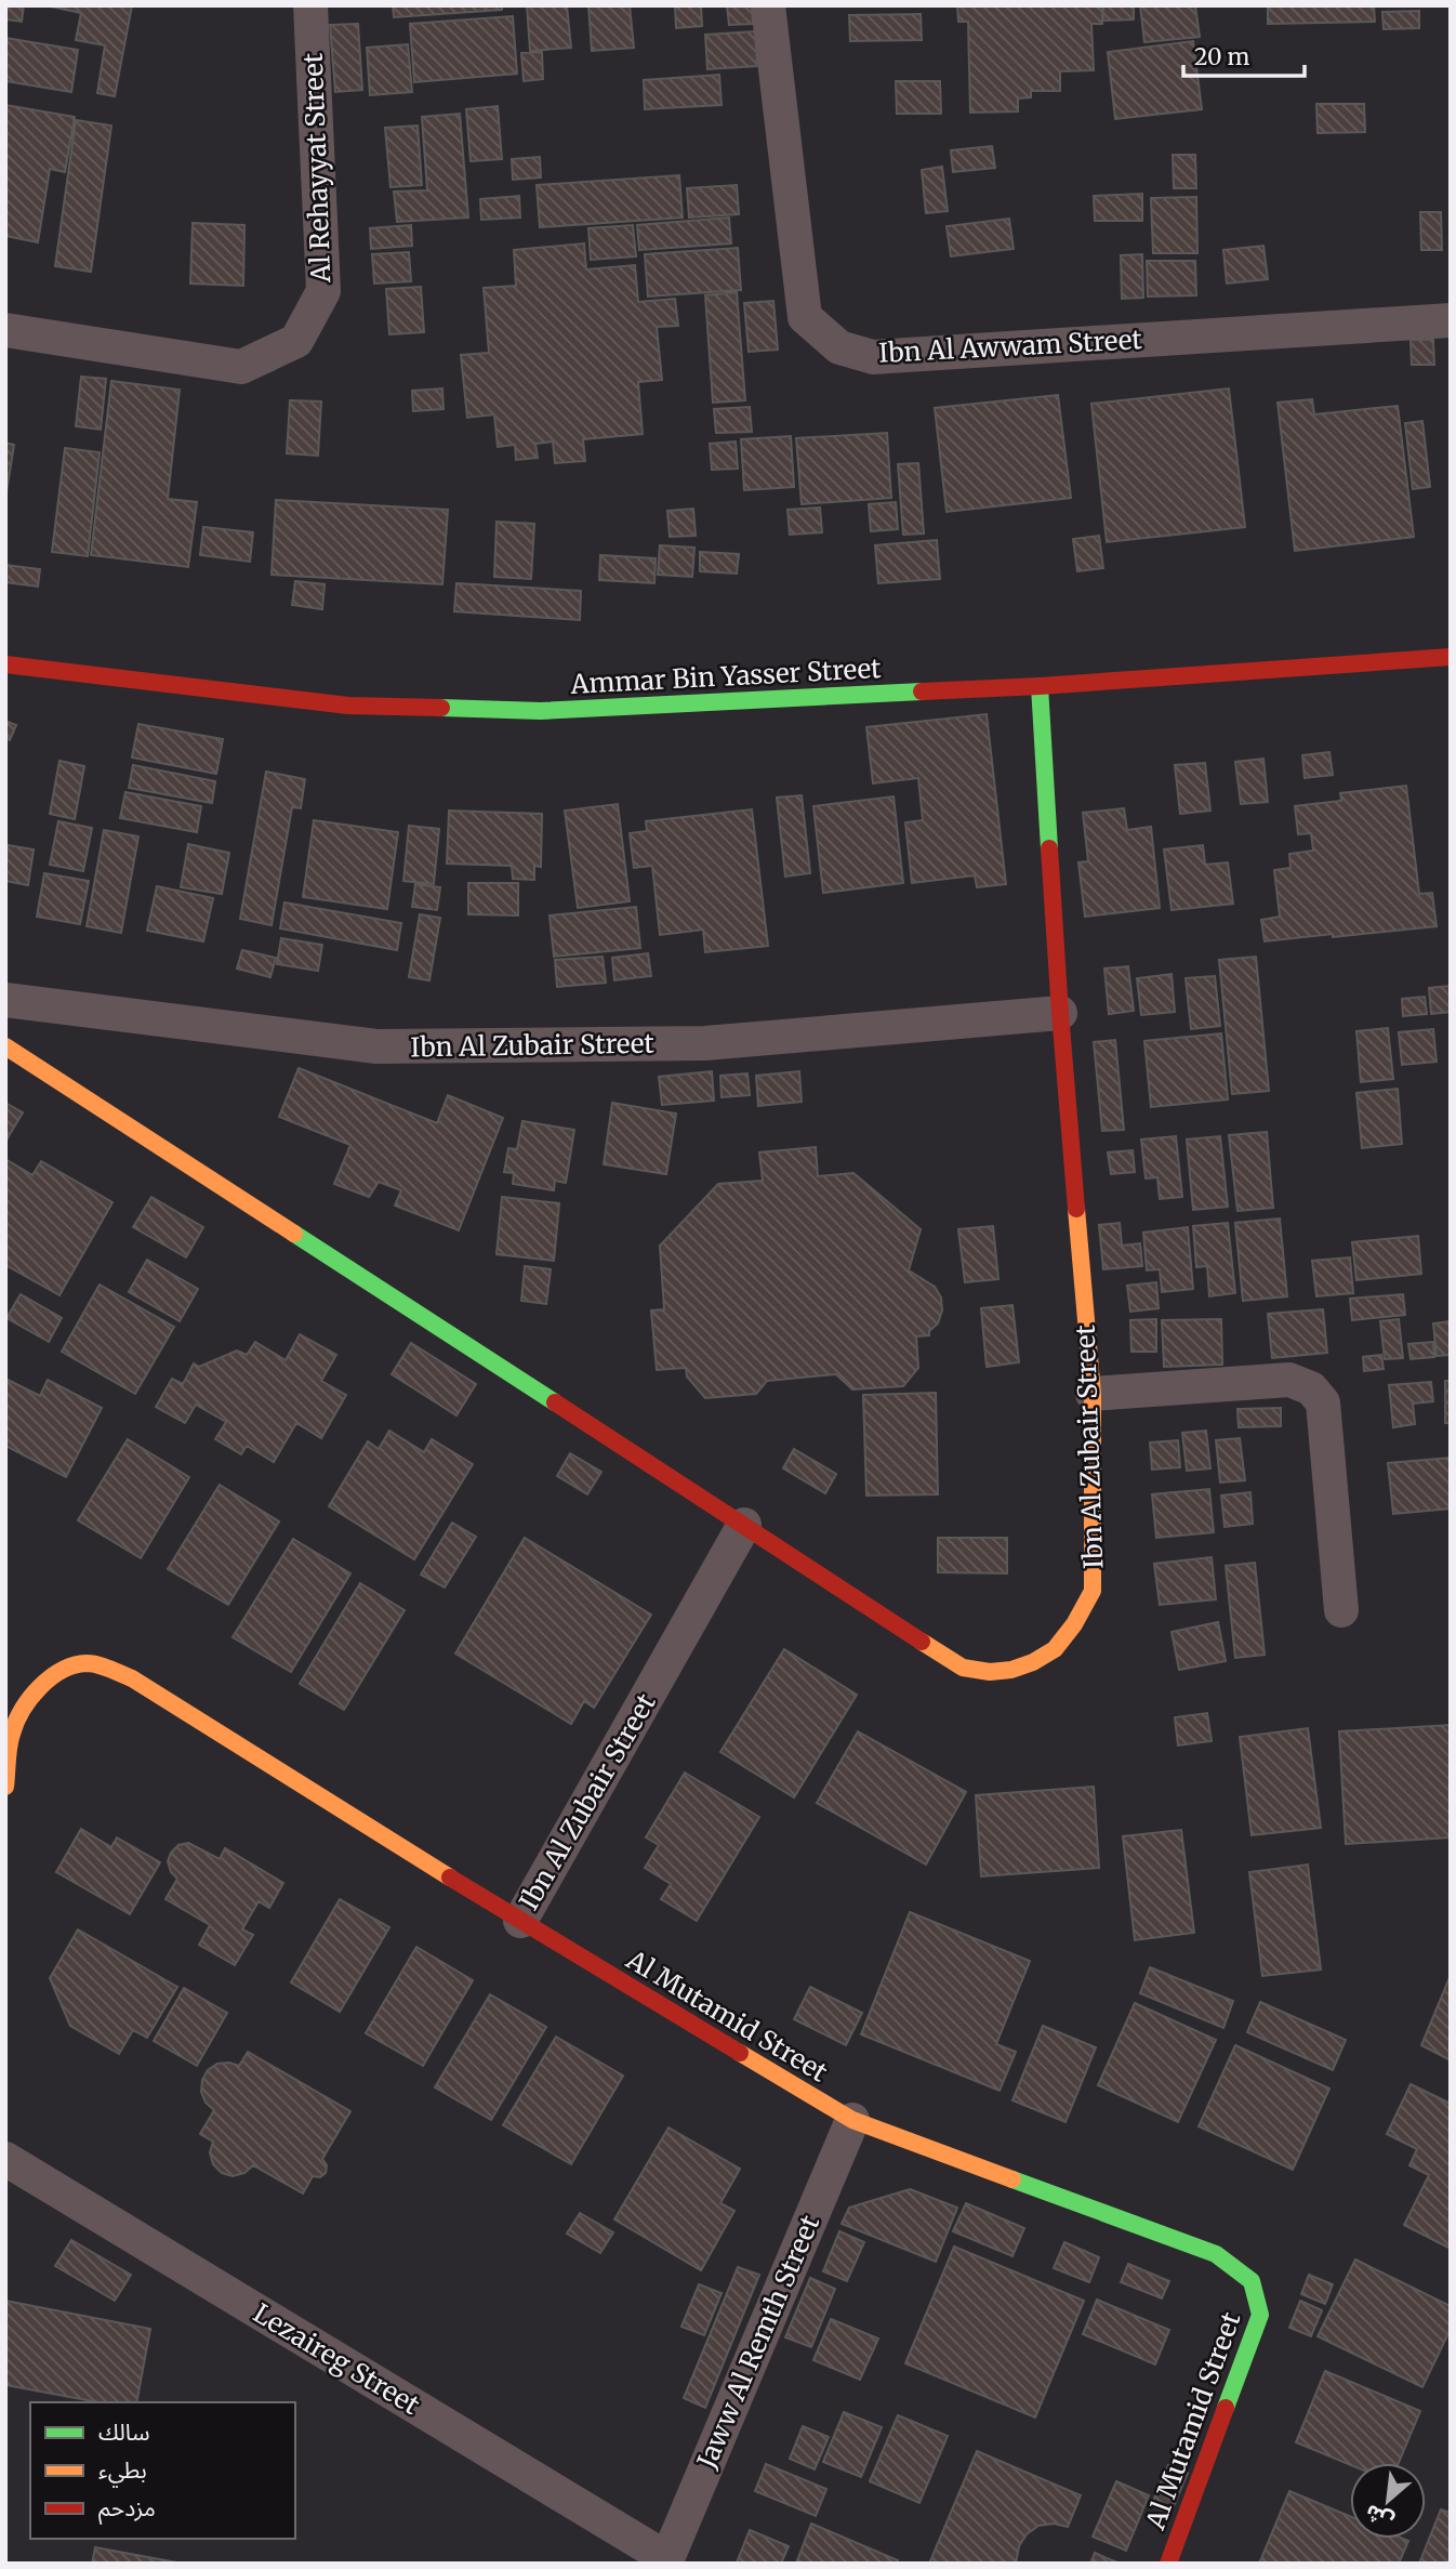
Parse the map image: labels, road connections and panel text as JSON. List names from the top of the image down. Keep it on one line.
{"streets":{"street":["Al Rehayyat Street","Ibn Al Awwam Street","Ammar Bin Yasser Street","Ibn Al Zubair Street","Al Mutamid Street","Jaww Al Remth Street","Lezaireg Street"]},"crossings":[["Ammar Bin Yasser Street","Ibn Al Zubair Street"],["Ibn Al Zubair Street","Al Mutamid Street"],["Al Mutamid Street","Jaww Al Remth Street"],["Jaww Al Remth Street","Lezaireg Street"]],"legend":["سالك","بطيء","مزدحم"],"scale_bar":"20 m","north":"bottom left"}
